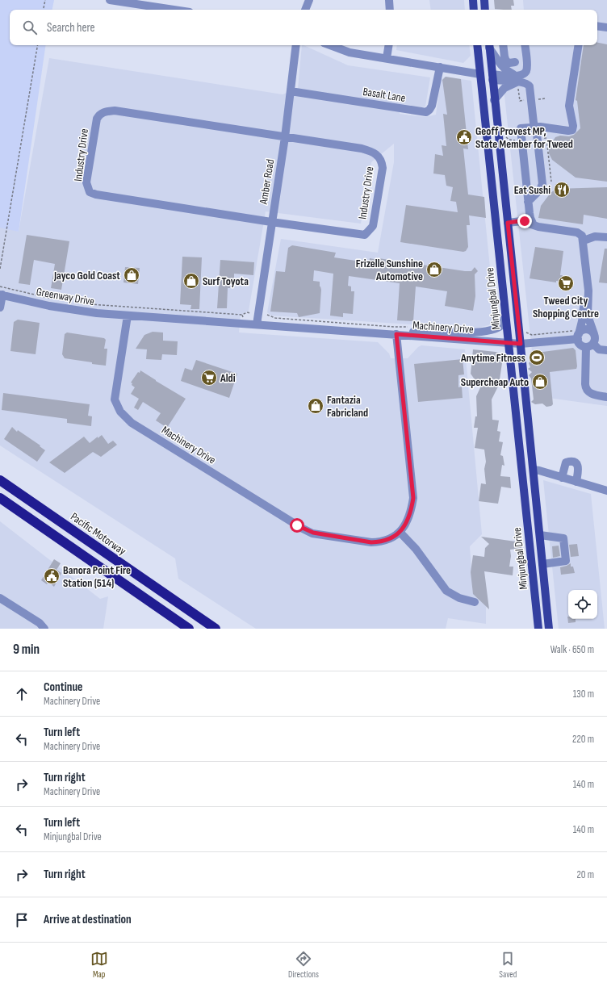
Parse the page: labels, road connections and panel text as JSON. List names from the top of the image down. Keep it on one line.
{"streets":{"highway":["Pacific Motorway"],"main road":["Minjungbal Drive"],"street":["Basalt Lane","Industry Drive","Amber Road","Greenway Drive","Machinery Drive"]},"crossings":[["Basalt Lane","Amber Road"],["Industry Drive","Amber Road"],["Amber Road","Machinery Drive"],["Greenway Drive","Machinery Drive"],["Minjungbal Drive","Machinery Drive"]],"places":{"public building":["Geoff Provest MP, State Member for Tweed","Banora Point Fire Station (514)"],"restaurant":["Eat Sushi"],"shop":["Frizelle Sunshine Automotive","Jayco Gold Coast","Surf Toyota","Supercheap Auto","Fantazia Fabricland"],"supermarket":["Tweed City Shopping Centre","Aldi"],"sports":["Anytime Fitness"]},"page":{"search":"Search here","heading":["9 min","Walk · 650 m"],"list":[["Continue","Machinery Drive","130 m"],["Turn left","Machinery Drive","220 m"],["Turn right","Machinery Drive","140 m"],["Turn left","Minjungbal Drive","140 m"],["Turn right","20 m"],"Arrive at destination"],"nav":["Map","Directions","Saved"]}}
